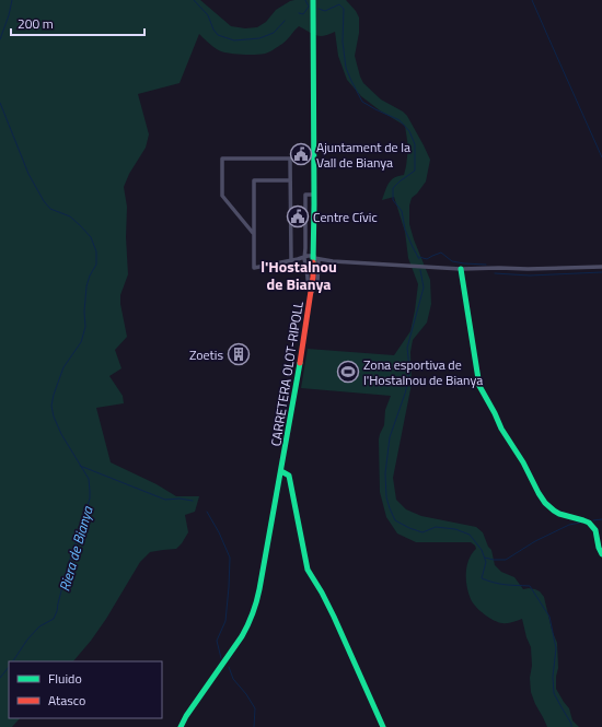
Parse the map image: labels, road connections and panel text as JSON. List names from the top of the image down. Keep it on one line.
{"streets":{"main road":["CARRETERA OLOT-RIPOLL"]},"districts":["l'Hostalnou de Bianya"],"water":["Riera de Bianya"],"places":{"public building":["Ajuntament de la Vall de Bianya","Centre Cívic"],"building":["Zoetis"],"sports":["Zona esportiva de l'Hostalnou de Bianya"]},"legend":["Fluido","Atasco"],"scale_bar":"200 m"}
